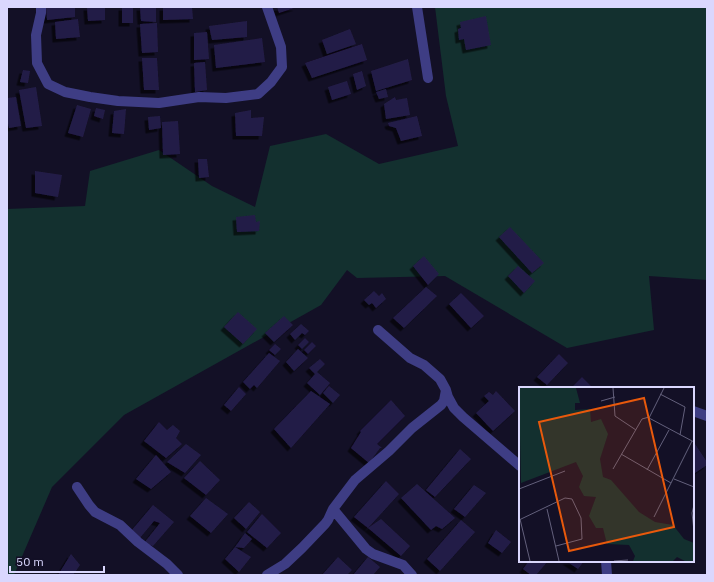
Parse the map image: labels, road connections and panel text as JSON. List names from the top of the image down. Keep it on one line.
{"scale_bar":"50 m"}
